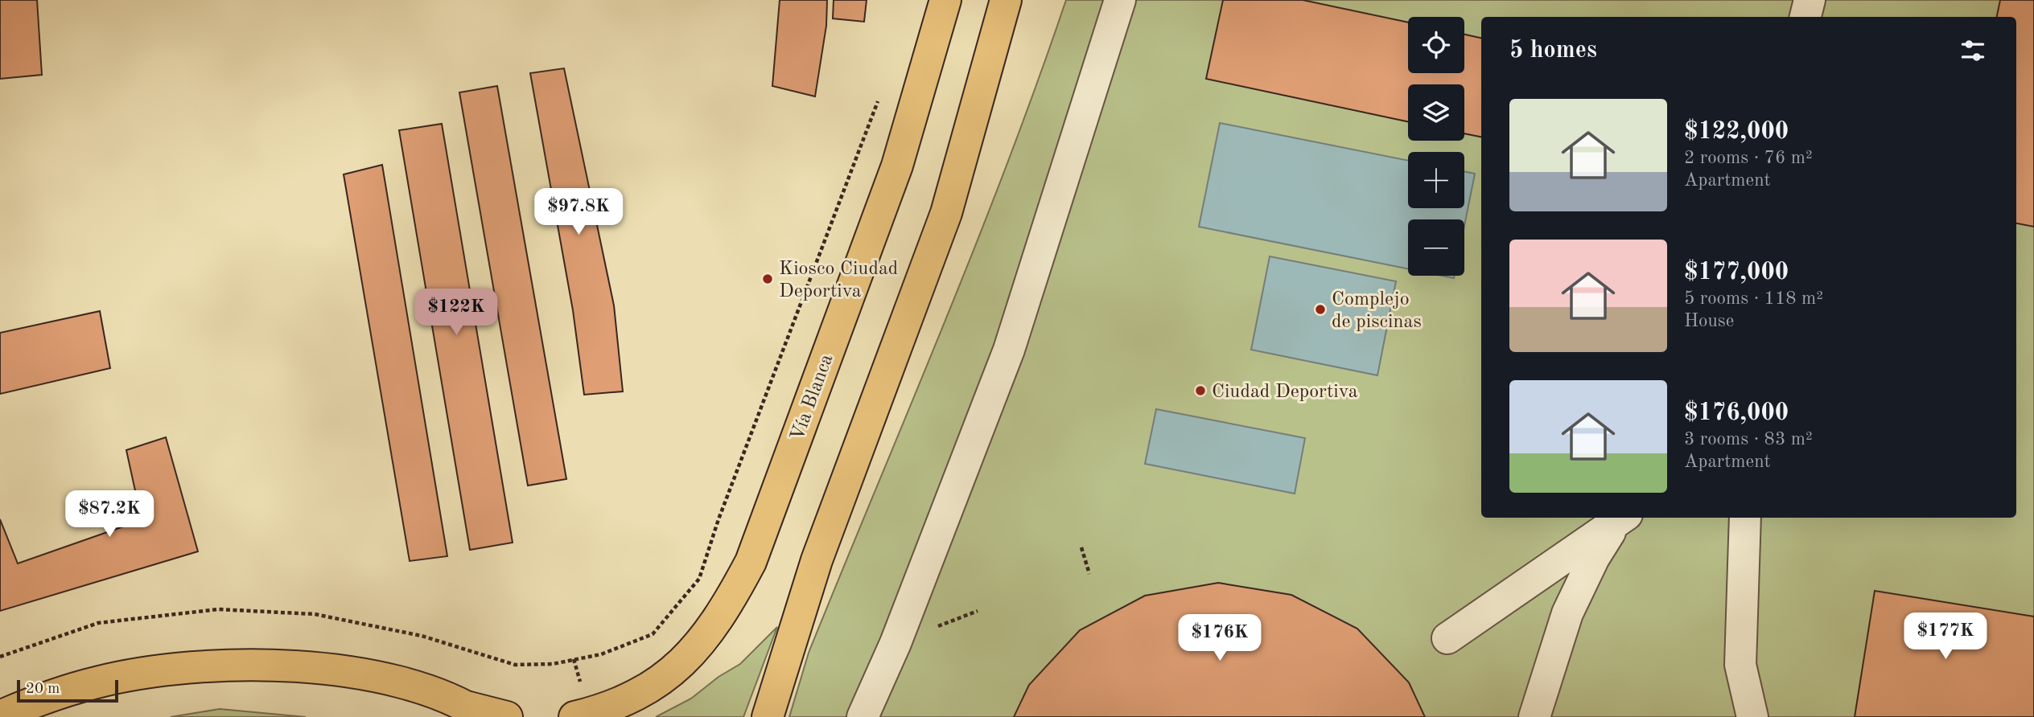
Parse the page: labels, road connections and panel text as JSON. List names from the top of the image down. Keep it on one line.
{"streets":{"main road":["Vía Blanca"]},"places":["Kiosco Ciudad Deportiva","Complejo de piscinas","Ciudad Deportiva"],"scale_bar":"20 m","page":{"map_buttons":["+","−"],"heading":"5 homes","list":[{"name":"$122,000","note":"2 rooms · 76 m² · Apartment"},{"name":"$177,000","note":"5 rooms · 118 m² · House"},{"name":"$176,000","note":"3 rooms · 83 m² · Apartment"}],"price":["$97.8K","$122K","$87.2K","$177K","$176K"],"scale":"20 m"}}
